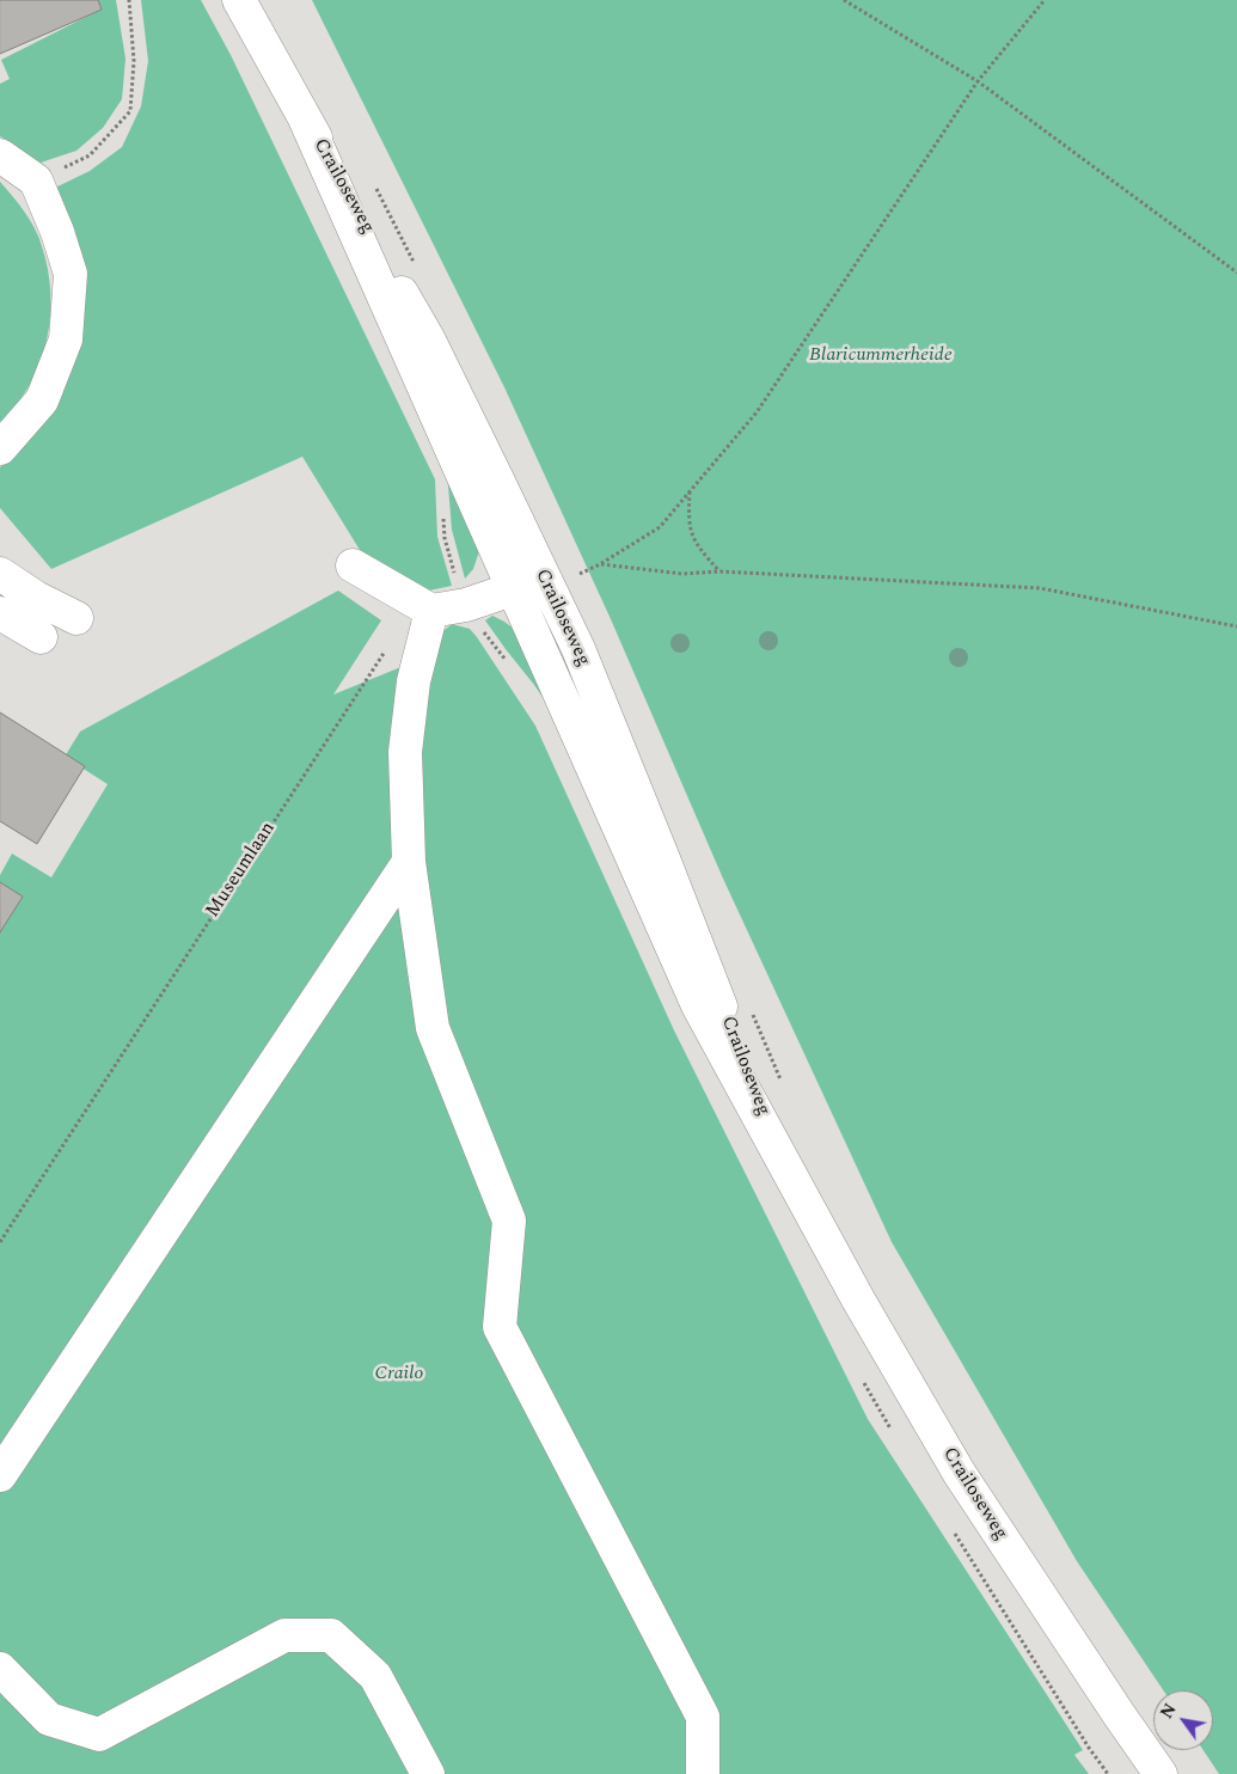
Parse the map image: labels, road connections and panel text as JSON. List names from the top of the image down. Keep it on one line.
{"streets":{"main road":["Crailoseweg"],"path":["Museumlaan"]},"parks":["Blaricummerheide","Crailo"],"north":"top left"}
